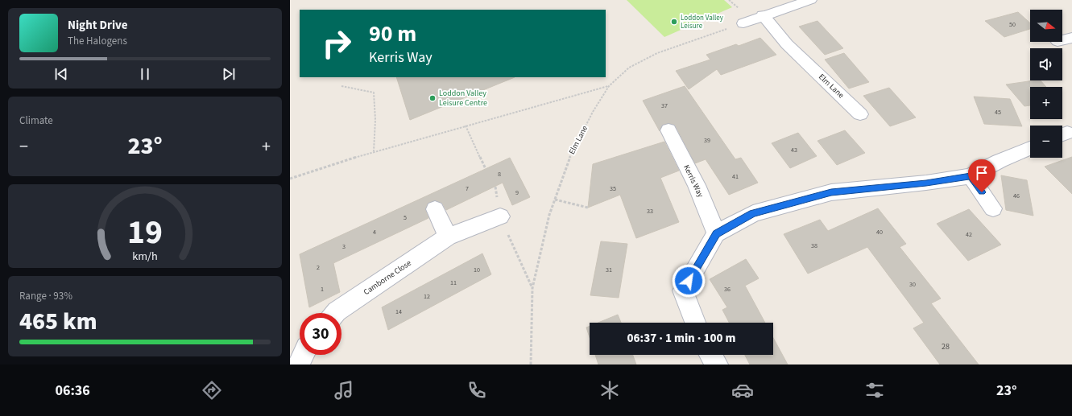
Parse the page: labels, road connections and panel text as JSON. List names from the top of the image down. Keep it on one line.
{"streets":{"street":["Elm Lane","Kerris Way","Camborne Close"]},"places":["Loddon Valley Leisure","Loddon Valley Leisure Centre"],"house_numbers":["50","37","45","39","43","8","41","7","35","9","46","33","5","4","40","42","38","3","2","10","31","11","30","1","36","12","14","28"],"north":"right","page":{"map_buttons":["+","−"],"turn":["90 m","Kerris Way"],"song":["Night Drive","The Halogens"],"tile":["Climate",["Range · 93%","465 km"]],"heat":["−","23°","+"],"limit":"30","trip":"06:37 · 1 min · 100 m","tabs":["06:36","23°"],"gauge":["19","km/h"]}}
